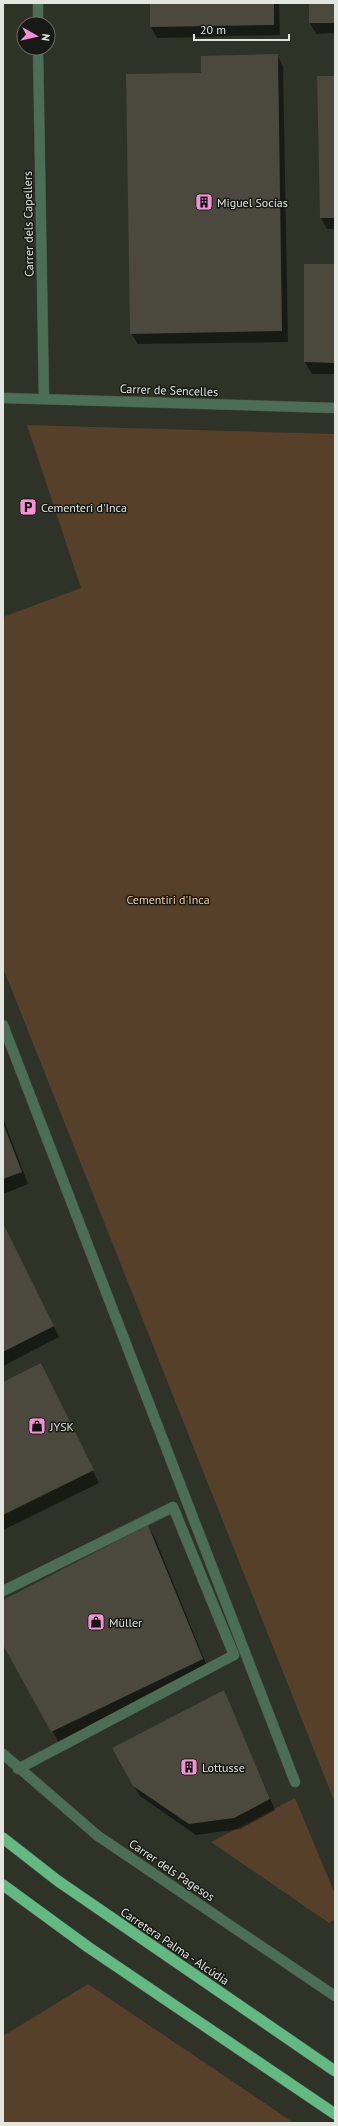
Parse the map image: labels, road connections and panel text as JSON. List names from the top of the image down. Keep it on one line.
{"streets":{"highway":["Carretera Palma - Alcúdia"],"street":["Carrer dels Capellers","Carrer de Sencelles","Carrer dels Pagesos"]},"crossings":[["Carrer dels Capellers","Carrer de Sencelles"]],"parks":["Cementiri d'Inca"],"places":{"building":["Miguel Socías","Lottusse"],"parking":["Cementeri d'Inca"],"shop":["JYSK","Müller"]},"scale_bar":"20 m","north":"right"}
